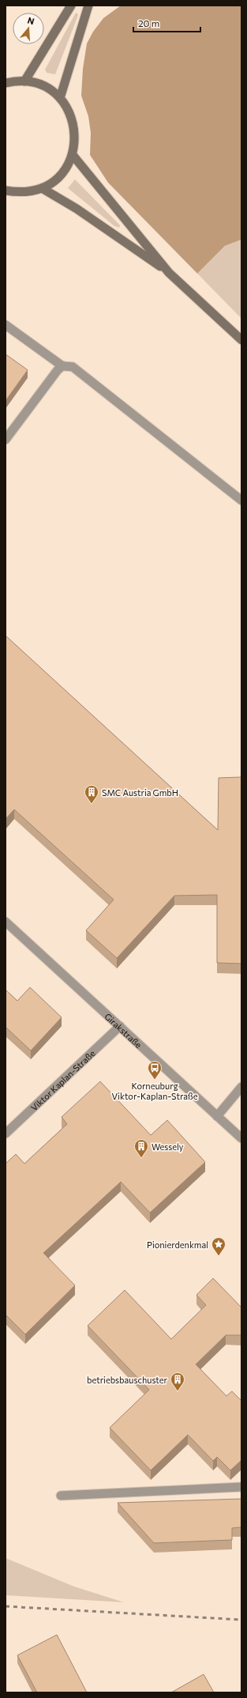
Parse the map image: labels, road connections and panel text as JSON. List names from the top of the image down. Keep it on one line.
{"streets":{"street":["Girakstraße","Viktor Kaplan-Straße"]},"crossings":[["Girakstraße","Viktor Kaplan-Straße"]],"places":{"building":["SMC Austria GmbH","Wessely","betriebsbauschuster"],"bus stop":["Korneuburg Viktor-Kaplan-Straße"],"place":["Pionierdenkmal"]},"scale_bar":"20 m","north":"top"}
